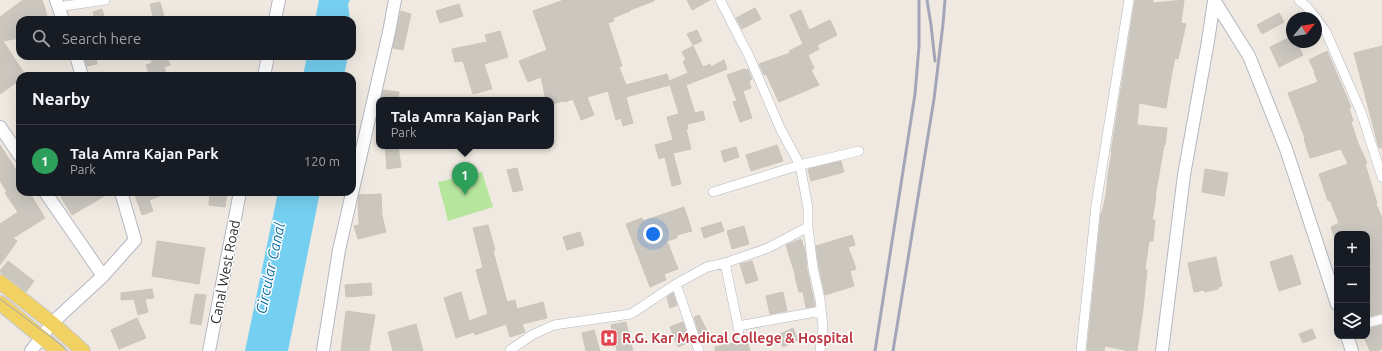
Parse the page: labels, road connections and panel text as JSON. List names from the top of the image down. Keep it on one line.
{"streets":{"street":["Canal West Road"]},"water":["Circular Canal"],"places":{"hospital":["R.G. Kar Medical College & Hospital"]},"north":"top right","page":{"search":"Search here","heading":"Nearby","popup":["Tala Amra Kajan Park","Park"],"list":[{"mark":"1","name":"Tala Amra Kajan Park","note":"Park","value":"120 m"}],"pins":"1","map_buttons":["+","−"]}}
